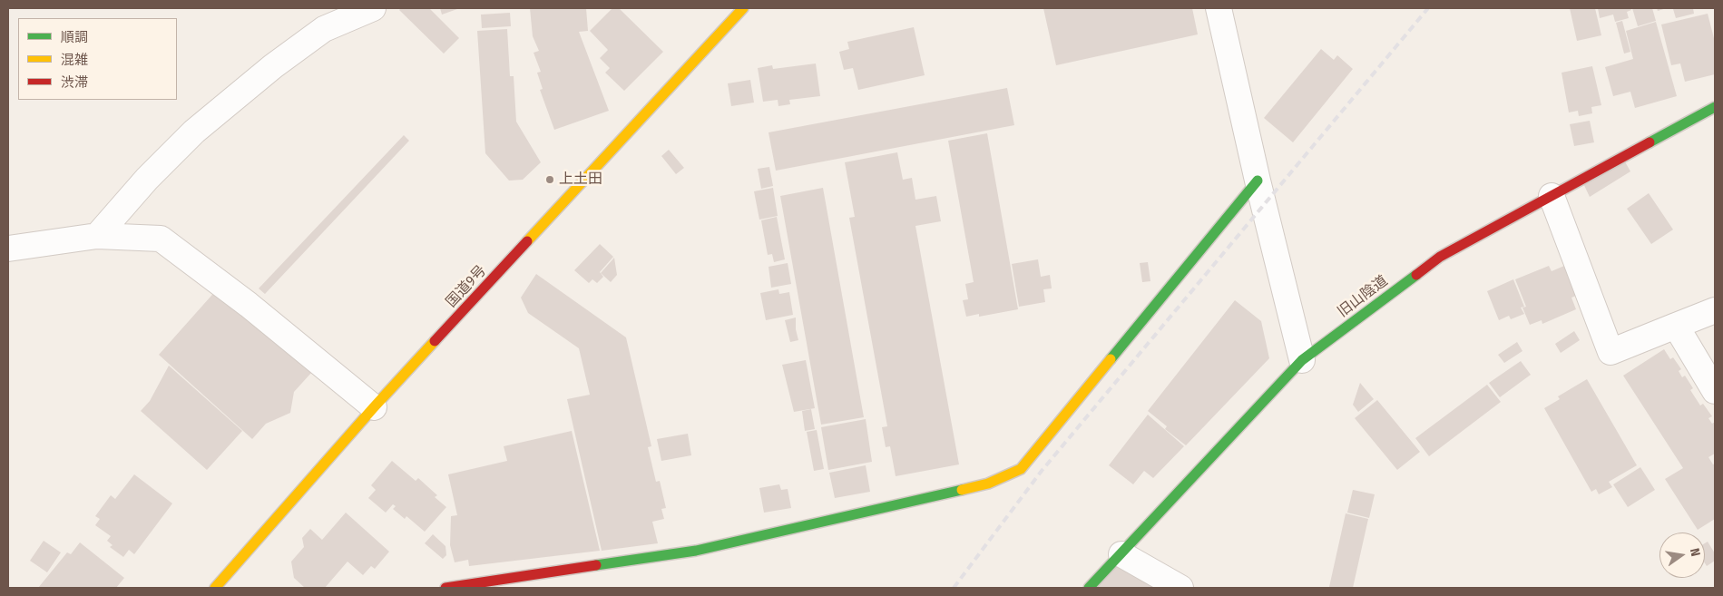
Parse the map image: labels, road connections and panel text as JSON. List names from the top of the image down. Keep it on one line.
{"streets":{"main road":["国道9号","旧山陰道"]},"places":["上土田"],"legend":["順調","混雑","渋滞"],"north":"right"}
